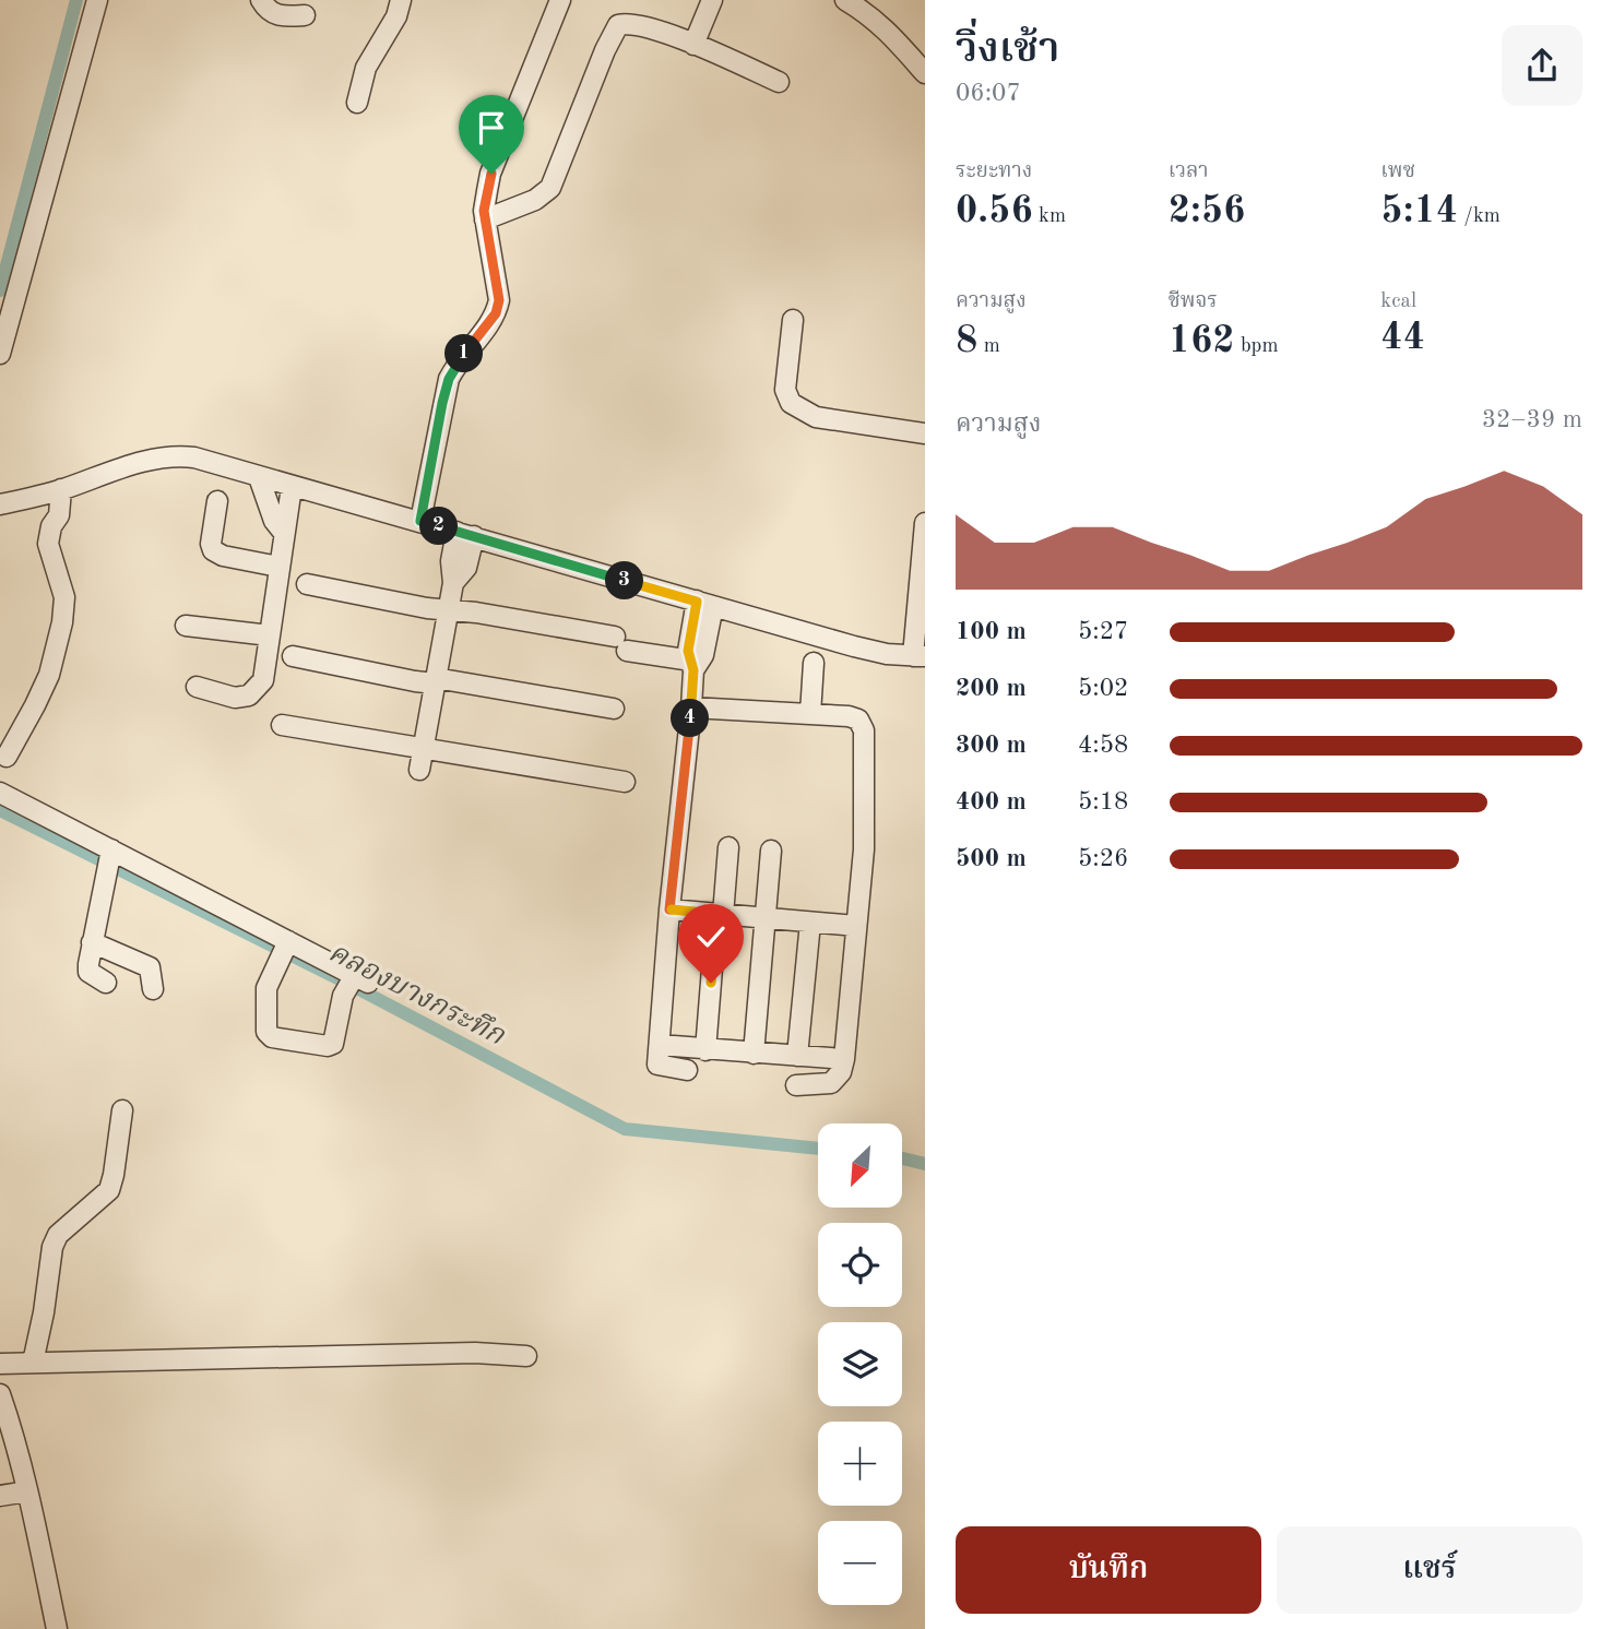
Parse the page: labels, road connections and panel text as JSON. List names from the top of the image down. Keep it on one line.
{"water":["คลองบางกระทึก"],"north":"bottom left","page":{"heading":["วิ่งเช้า","06:07"],"stats":[["ระยะทาง","0.56 km"],["เวลา","2:56"],["เพซ","5:14 /km"],["ความสูง","8 m"],["ชีพจร","162 bpm"],["kcal","44"]],"pins":["1","2","3","4"],"chart":["ความสูง","32–39 m"],"list":[{"name":"100 m","note":"5:27"},{"name":"200 m","note":"5:02"},{"name":"300 m","note":"4:58"},{"name":"400 m","note":"5:18"},{"name":"500 m","note":"5:26"}],"map_buttons":["+","−"],"buttons":["บันทึก","แชร์"]}}
